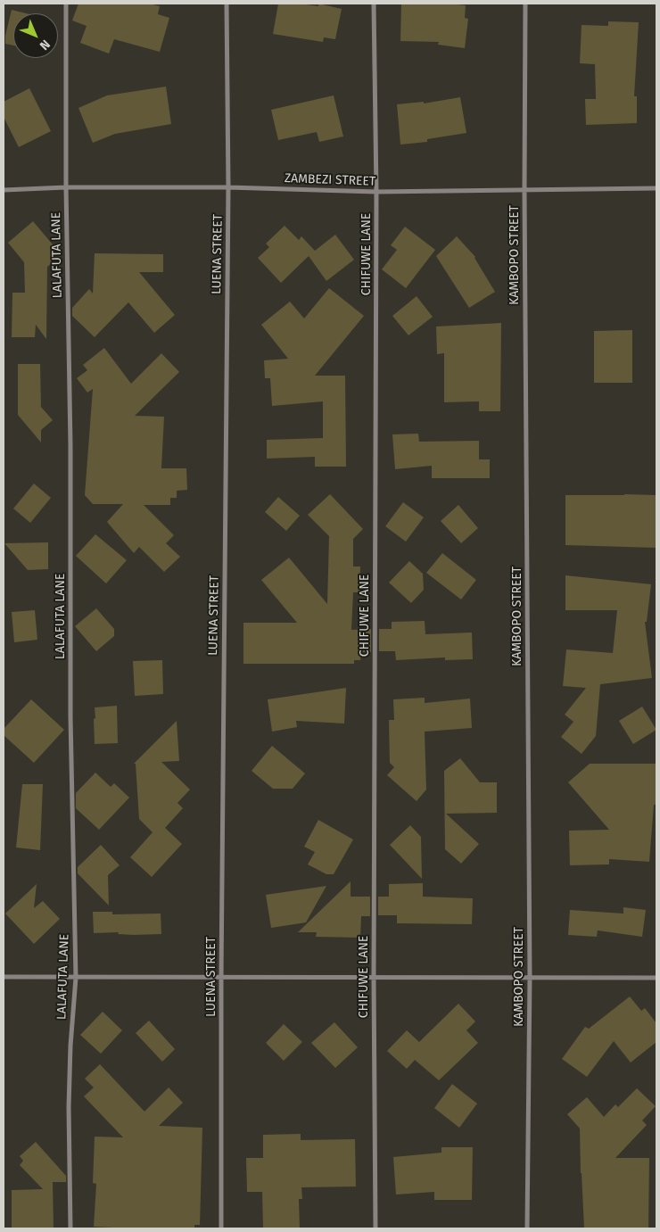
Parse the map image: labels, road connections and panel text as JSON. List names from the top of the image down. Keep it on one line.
{"streets":{"street":["ZAMBEZI STREET","LUENA STREET","CHIFUWE LANE","LALAFUTA LANE","KAMBOPO STREET"]},"crossings":[["ZAMBEZI STREET","LUENA STREET"],["ZAMBEZI STREET","CHIFUWE LANE"],["ZAMBEZI STREET","LALAFUTA LANE"],["ZAMBEZI STREET","KAMBOPO STREET"]],"north":"bottom right"}
